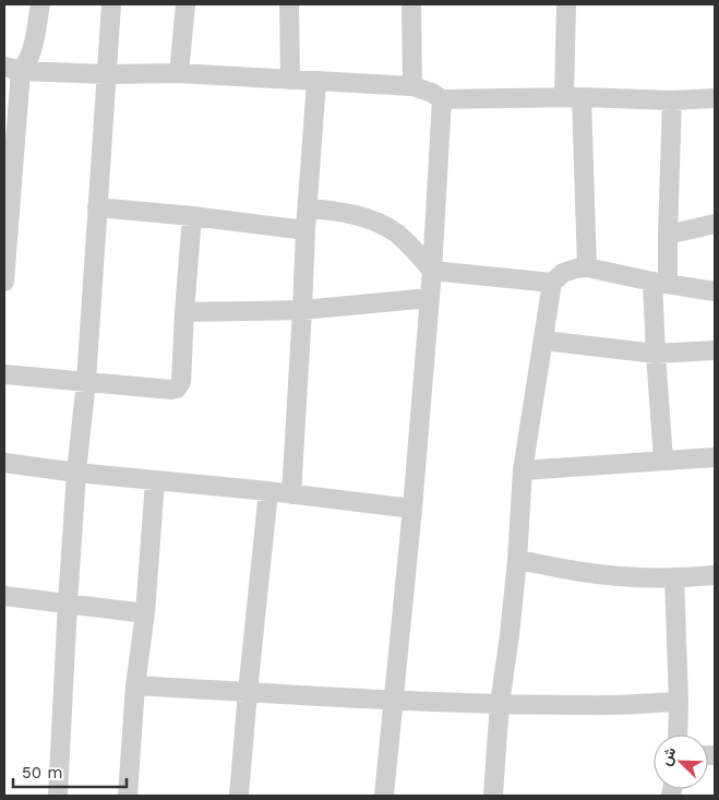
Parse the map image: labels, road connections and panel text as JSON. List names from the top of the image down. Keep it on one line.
{"scale_bar":"50 m","north":"top left"}
